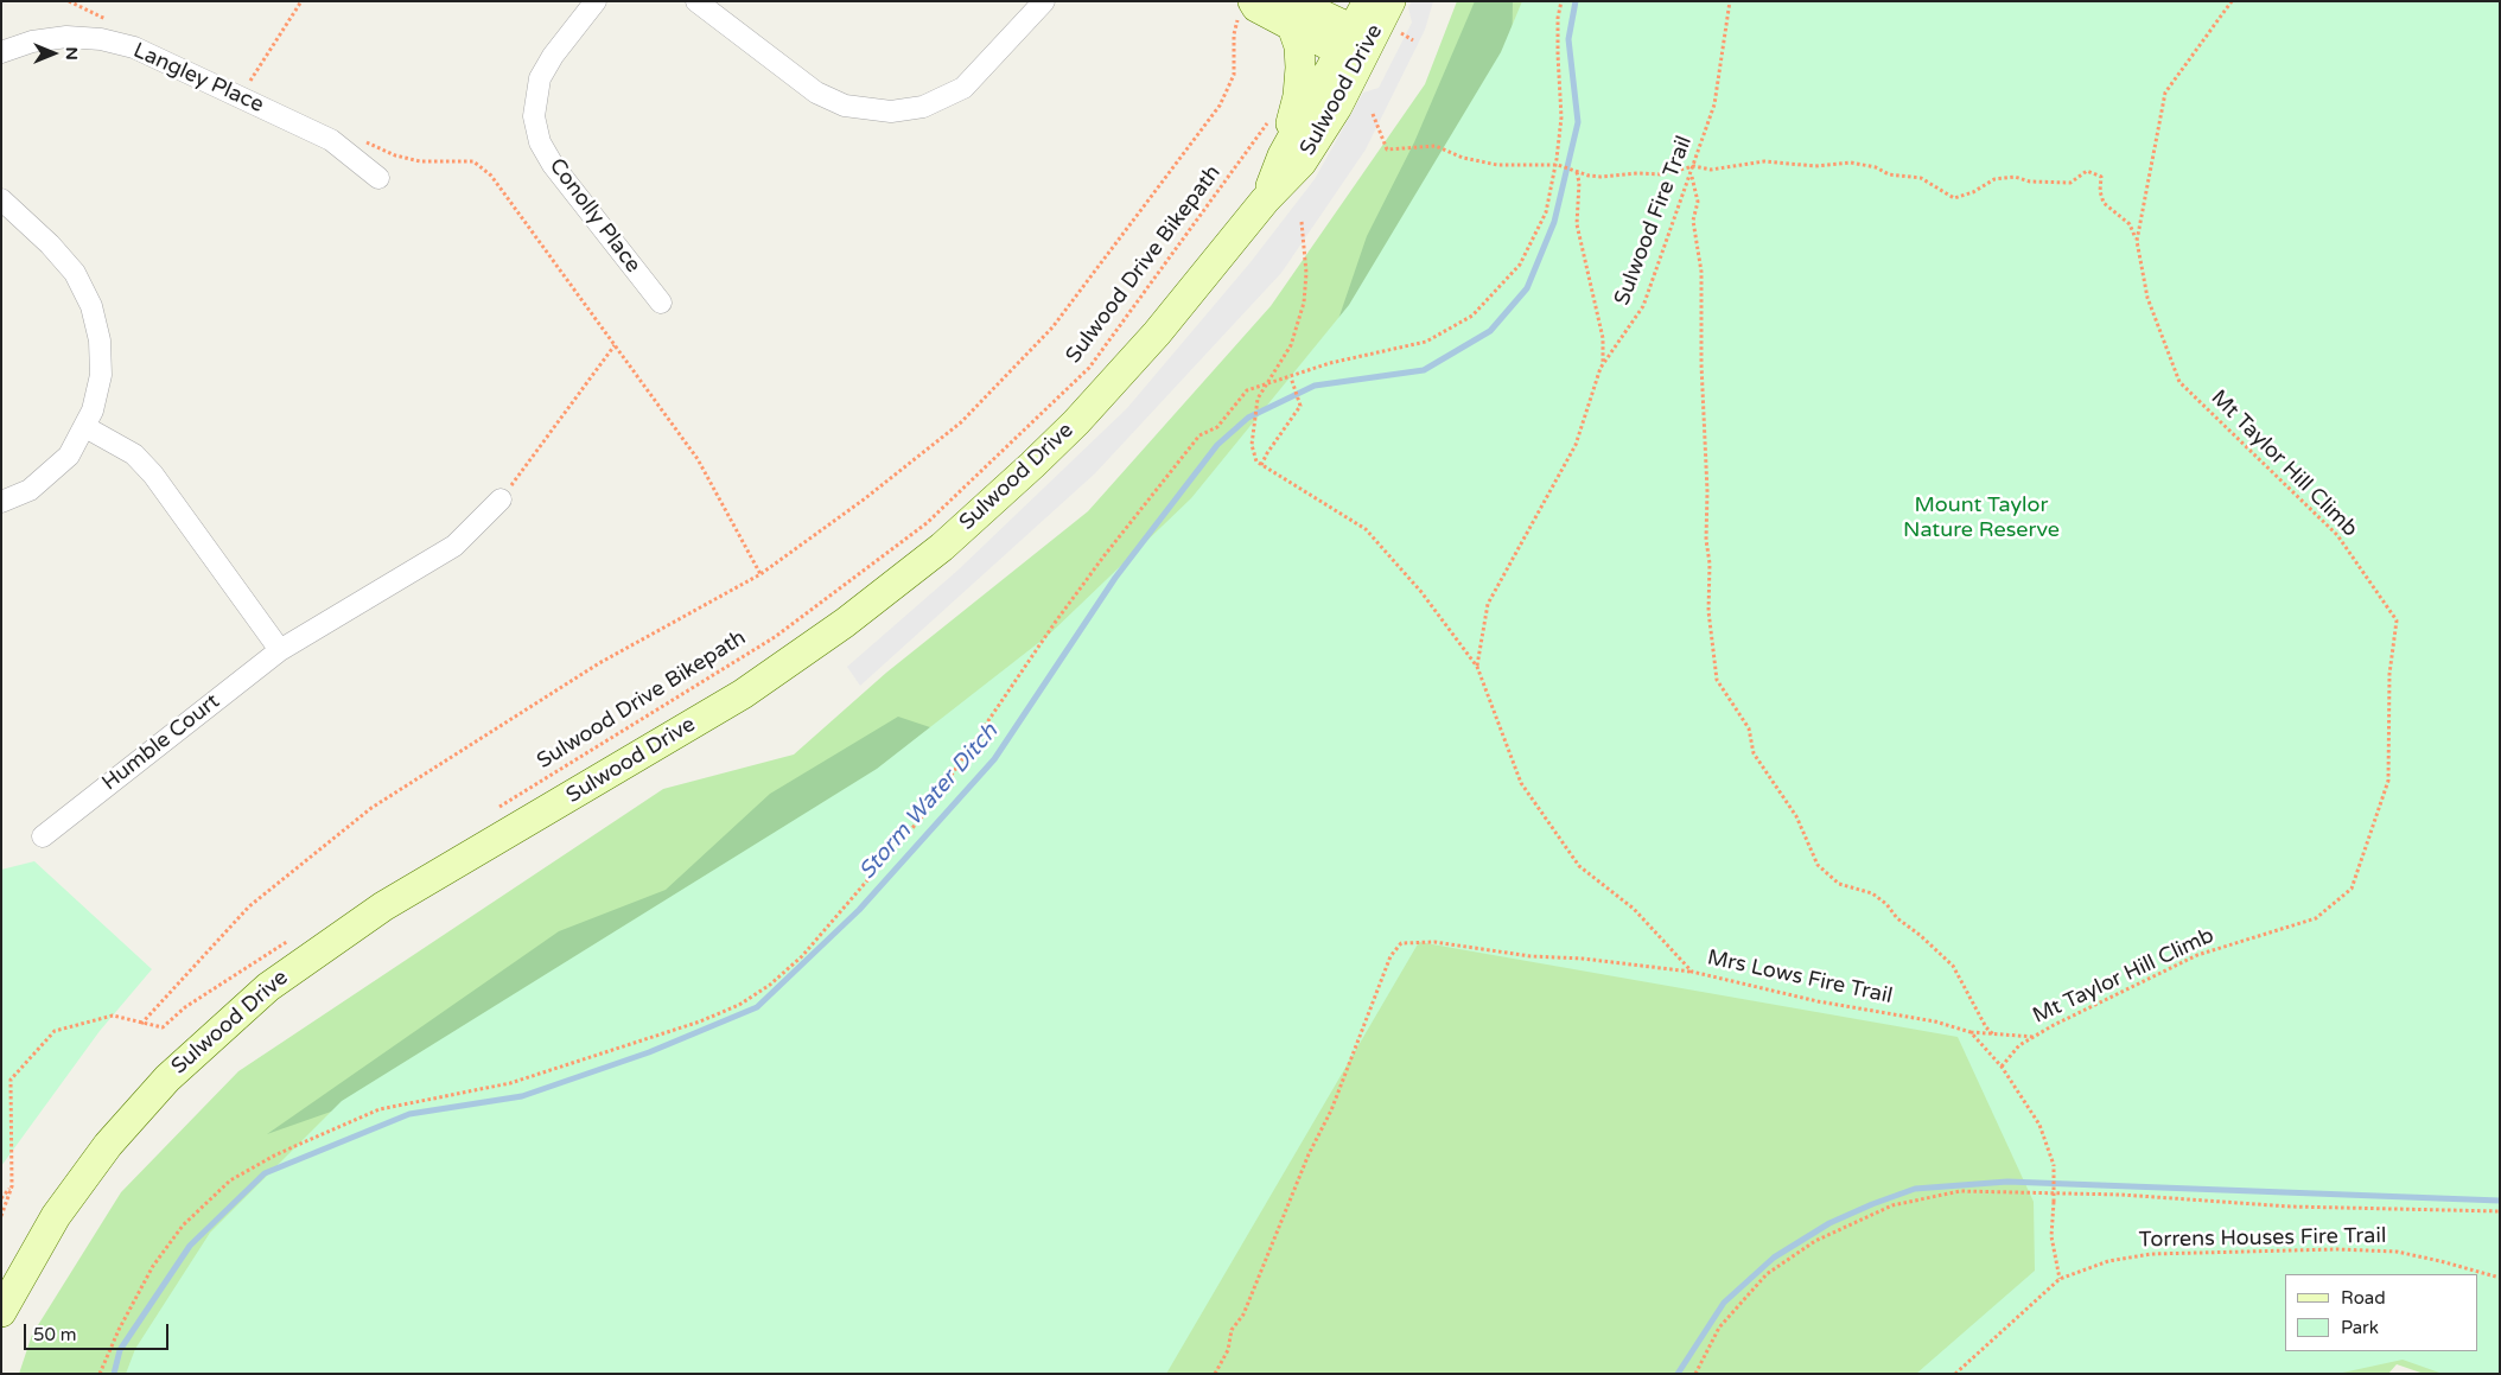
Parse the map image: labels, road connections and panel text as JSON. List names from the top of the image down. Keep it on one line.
{"streets":{"main road":["Sulwood Drive"],"street":["Langley Place","Conolly Place","Humble Court"],"path":["Sulwood Fire Trail","Sulwood Drive Bikepath","Mt Taylor Hill Climb","Mrs Lows Fire Trail","Torrens Houses Fire Trail"]},"crossings":[["Sulwood Fire Trail","Mrs Lows Fire Trail"],["Mt Taylor Hill Climb","Mrs Lows Fire Trail"]],"water":["Storm Water Ditch"],"parks":["Mount Taylor Nature Reserve"],"legend":["Road","Park"],"scale_bar":"50 m","north":"right"}
